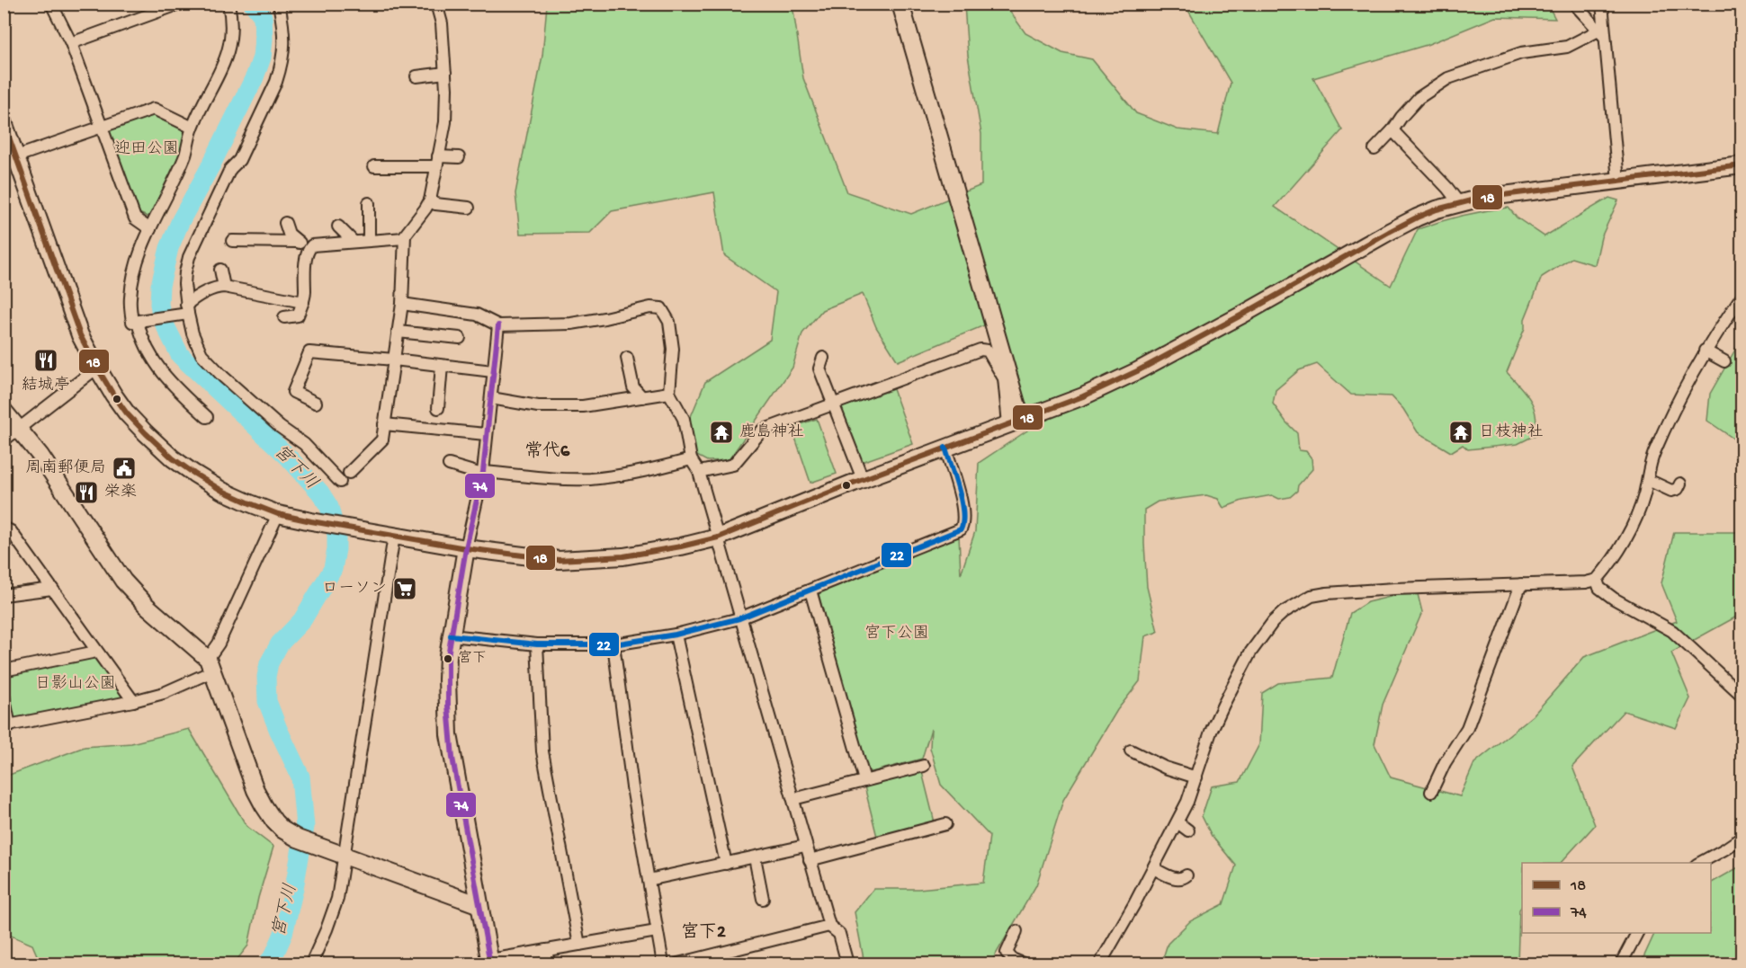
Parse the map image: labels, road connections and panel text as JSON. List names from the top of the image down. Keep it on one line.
{"districts":["常代6","宮下2"],"water":["宮下川"],"parks":["迎田公園","宮下公園","日影山公園"],"places":{"restaurant":["結城亭","栄楽"],"temple":["鹿島神社","日枝神社"],"public building":["周南郵便局"],"supermarket":["ローソン"],"other":["宮下"]},"lines":["transit line 18","transit line 74","transit line 22"],"legend":["18","74"]}
